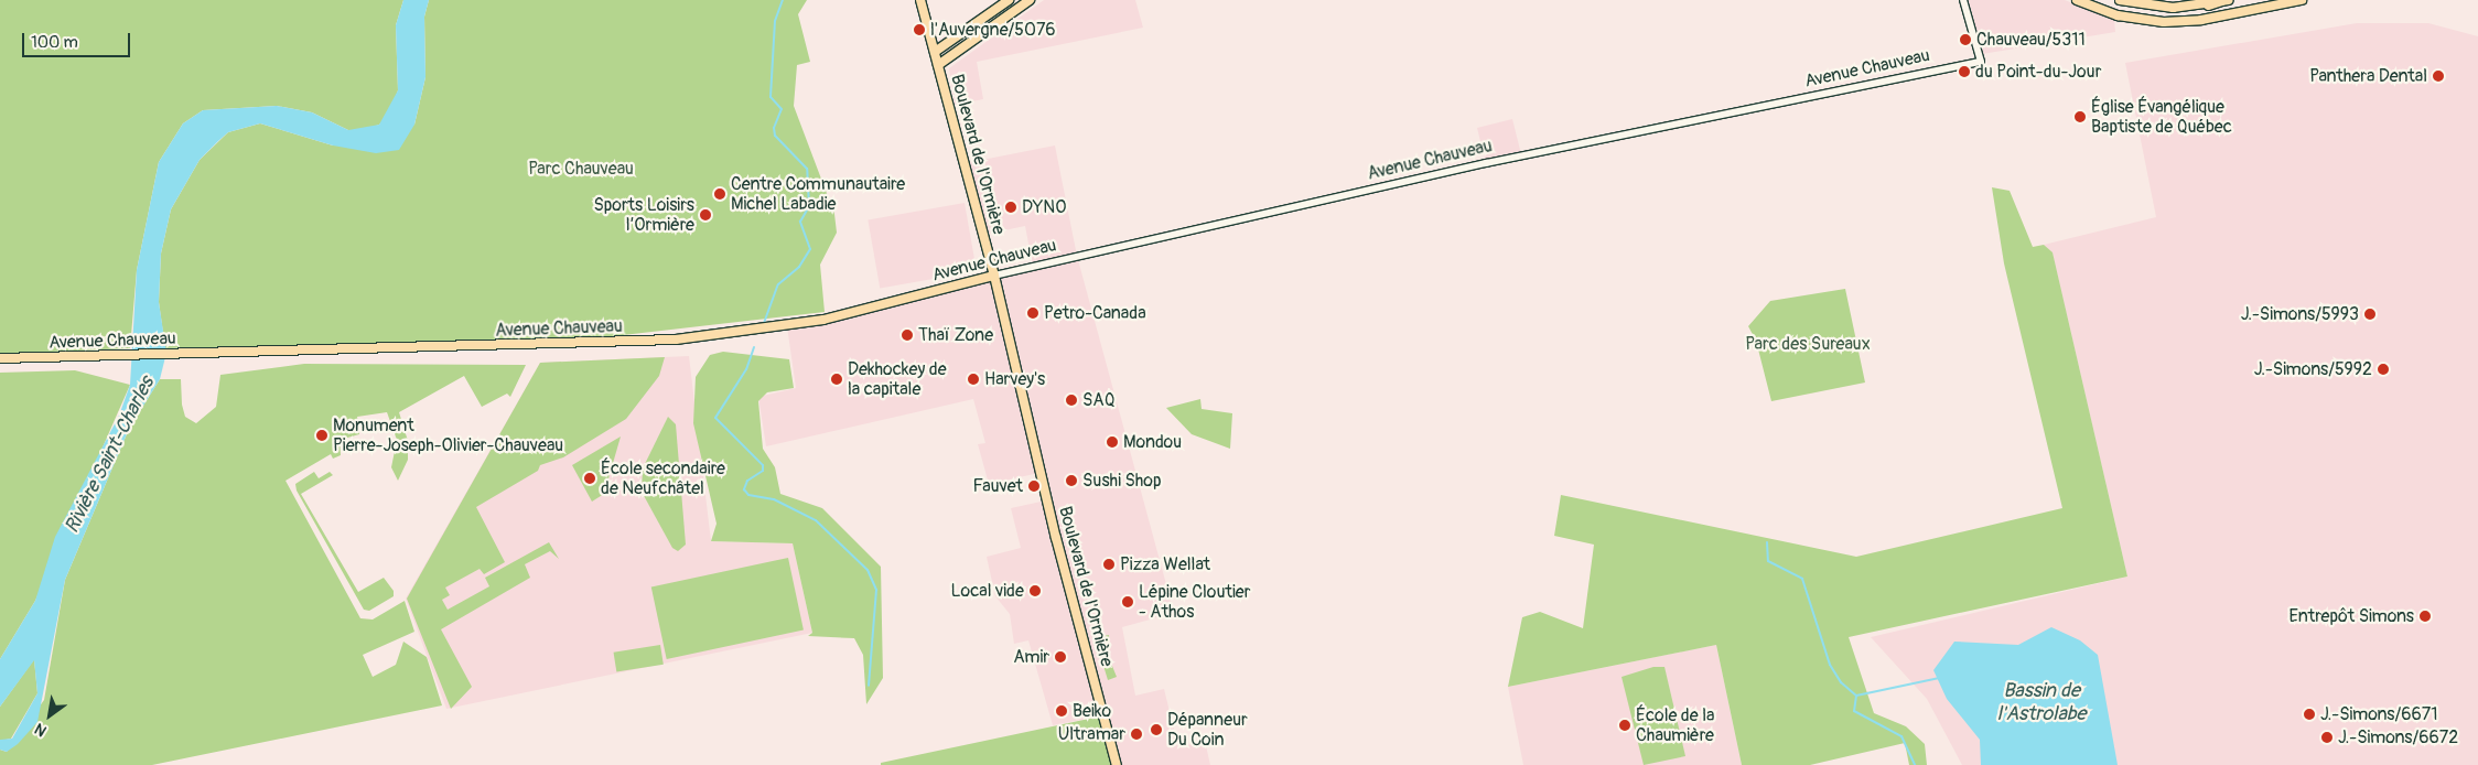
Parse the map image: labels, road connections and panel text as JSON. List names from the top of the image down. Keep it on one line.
{"streets":{"main road":["Avenue Chauveau","Boulevard de l'Ormière"]},"crossings":[["Avenue Chauveau","Boulevard de l'Ormière"]],"water":["Rivière Saint-Charles","Bassin de l'Astrolabe"],"parks":["Parc Chauveau","Parc des Sureaux"],"places":["l'Auvergne/5076","Chauveau/5311","du Point-du-Jour","Panthera Dental","Église Évangélique Baptiste de Québec","Centre Communautaire Michel Labadie","DYNO","Sports Loisirs l’Ormière","Petro-Canada","J.-Simons/5993","Thaï Zone","J.-Simons/5992","Dekhockey de la capitale","Harvey's","SAQ","Monument Pierre-Joseph-Olivier-Chauveau","Mondou","École secondaire de Neufchâtel","Sushi Shop","Fauvet","Pizza Wellat","Local vide","Lépine Cloutier - Athos","Entrepôt Simons","Amir","Beiko","J.-Simons/6671","École de la Chaumière","Dépanneur Du Coin","Ultramar","J.-Simons/6672"],"scale_bar":"100 m","north":"bottom left"}
